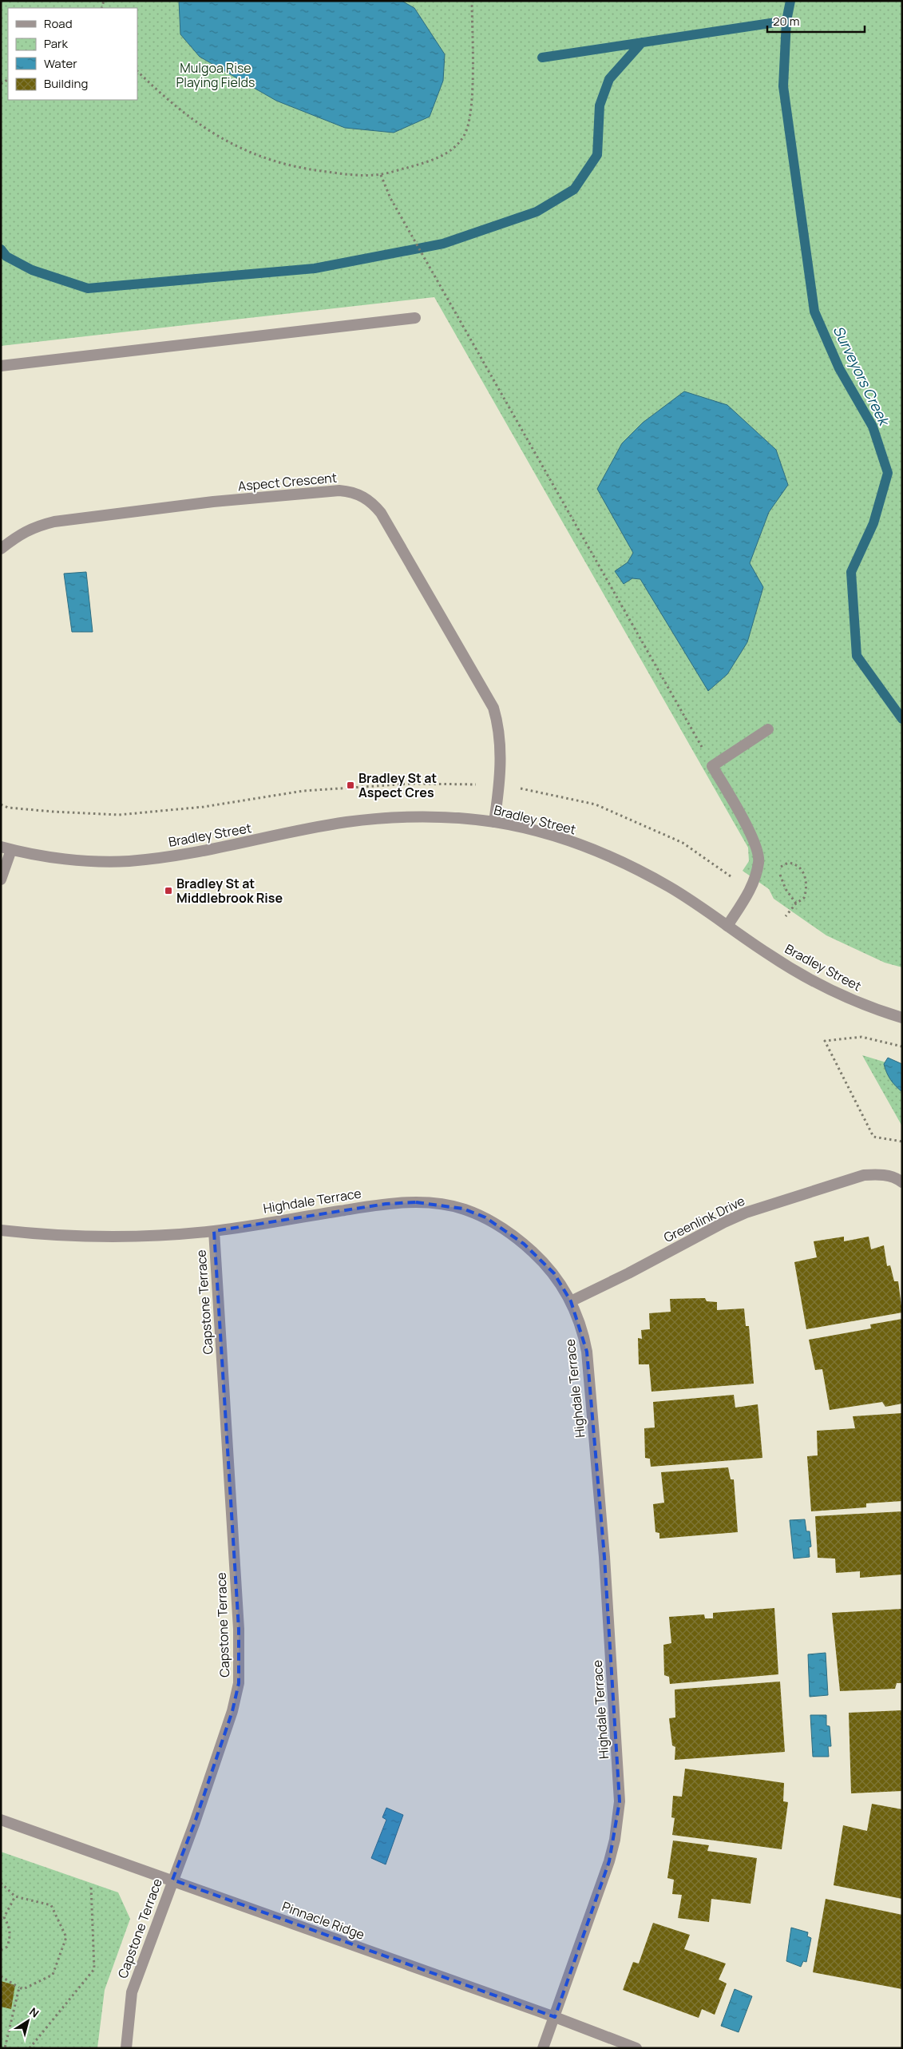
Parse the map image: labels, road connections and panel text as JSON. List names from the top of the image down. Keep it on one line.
{"streets":{"street":["Aspect Crescent","Bradley Street","Highdale Terrace","Greenlink Drive","Capstone Terrace","Pinnacle Ridge"]},"crossings":[["Aspect Crescent","Bradley Street"],["Highdale Terrace","Greenlink Drive"],["Highdale Terrace","Capstone Terrace"],["Highdale Terrace","Pinnacle Ridge"],["Capstone Terrace","Pinnacle Ridge"]],"water":["Surveyors Creek"],"parks":["Mulgoa Rise Playing Fields"],"places":{"transit":["Bradley St at Aspect Cres","Bradley St at Middlebrook Rise"]},"legend":["Road","Park","Water","Building"],"scale_bar":"20 m","north":"top right"}
